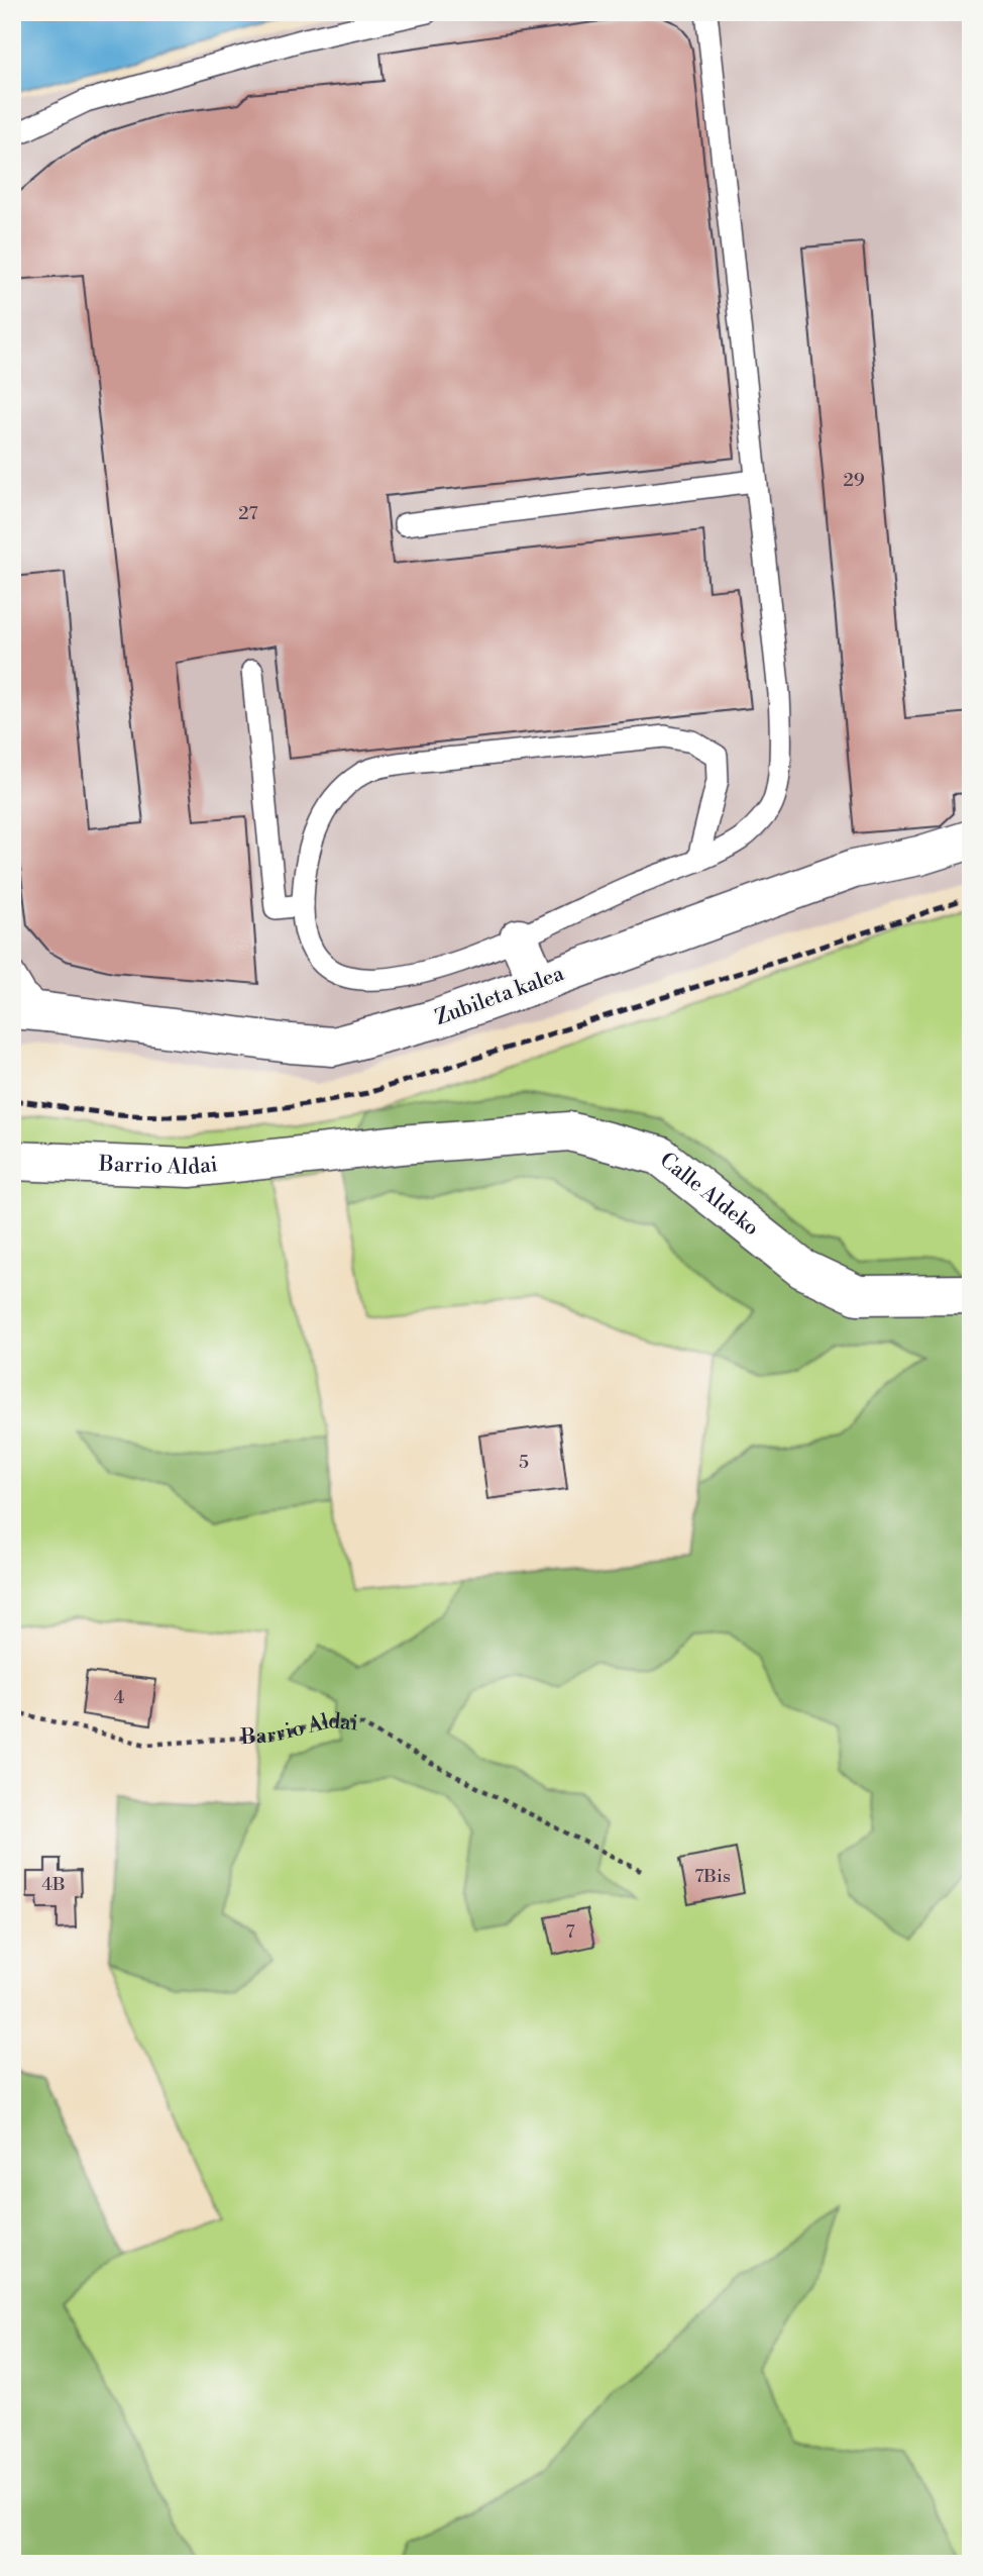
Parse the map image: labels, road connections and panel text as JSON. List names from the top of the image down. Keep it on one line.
{"streets":{"street":["Zubileta kalea","Barrio Aldai","Calle Aldeko"]},"crossings":[["Barrio Aldai","Calle Aldeko"]],"house_numbers":["29","27","5","4","7Bis","4B","7"]}
